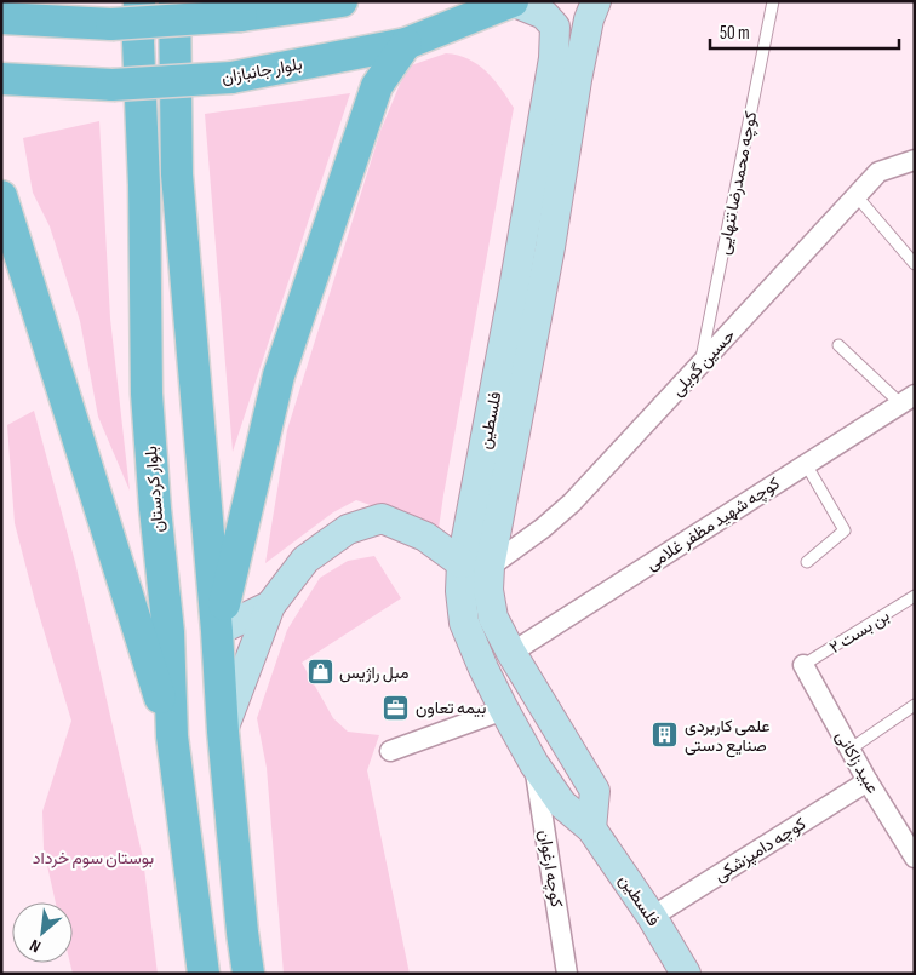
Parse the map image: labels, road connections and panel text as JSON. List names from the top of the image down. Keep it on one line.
{"streets":{"main road":["بلوار جانبازان","بلوار کردستان"],"street":["حسین گویلی","فلسطین","کوچه شهید مظفر غلامی","عبید زاکانی","کوچه دامپزشکی","کوچه ارغوان"],"lane":["کوچه محمدرضا تنهایی","بن بست ۲"]},"crossings":[["بلوار جانبازان","فلسطین"],["کوچه محمدرضا تنهایی","حسین گویلی"],["حسین گویلی","فلسطین"],["فلسطین","کوچه شهید مظفر غلامی"],["فلسطین","کوچه دامپزشکی"],["فلسطین","کوچه ارغوان"],["بن بست ۲","عبید زاکانی"],["عبید زاکانی","کوچه دامپزشکی"]],"parks":["بوستان سوم خرداد"],"places":{"shop":["مبل راژیس"],"office":["بیمه تعاون"],"building":["علمی کاربردی صنایع دستی"]},"scale_bar":"50 m","north":"bottom left"}
